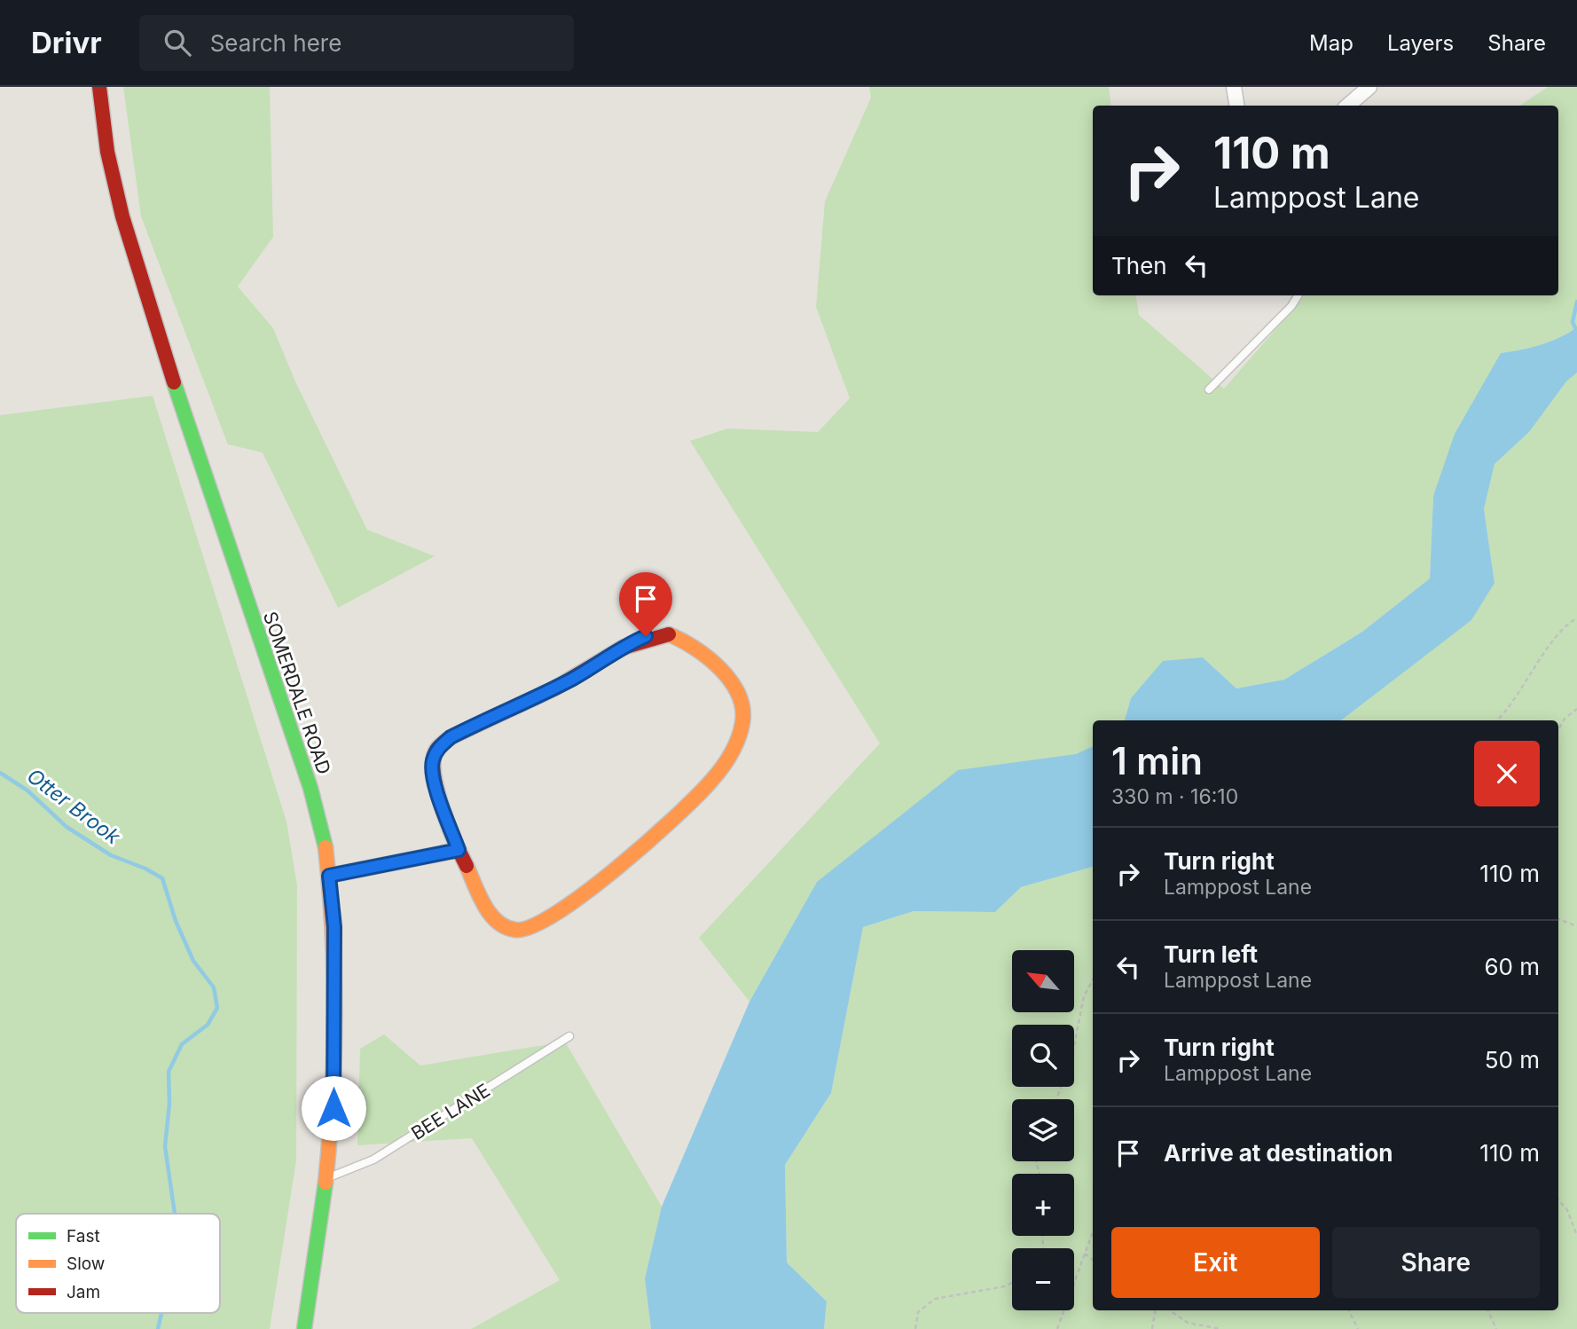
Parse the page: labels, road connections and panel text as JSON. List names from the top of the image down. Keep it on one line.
{"streets":{"main road":["SOMERDALE ROAD"],"lane":["BEE LANE"]},"crossings":[["SOMERDALE ROAD","BEE LANE"]],"water":["Otter Brook"],"legend":["Fast","Slow","Jam"],"north":"top left","page":{"header":"Drivr","search":"Search here","nav":["Map","Layers","Share"],"turn":["110 m","Lamppost Lane"],"then":"Then","heading":["1 min","330 m · 16:10"],"list":[{"name":"Turn right","note":"Lamppost Lane","value":"110 m"},{"name":"Turn left","note":"Lamppost Lane","value":"60 m"},{"name":"Turn right","note":"Lamppost Lane","value":"50 m"},{"name":"Arrive at destination","value":"110 m"}],"map_buttons":["+","−"],"buttons":["Exit","Share"]}}
